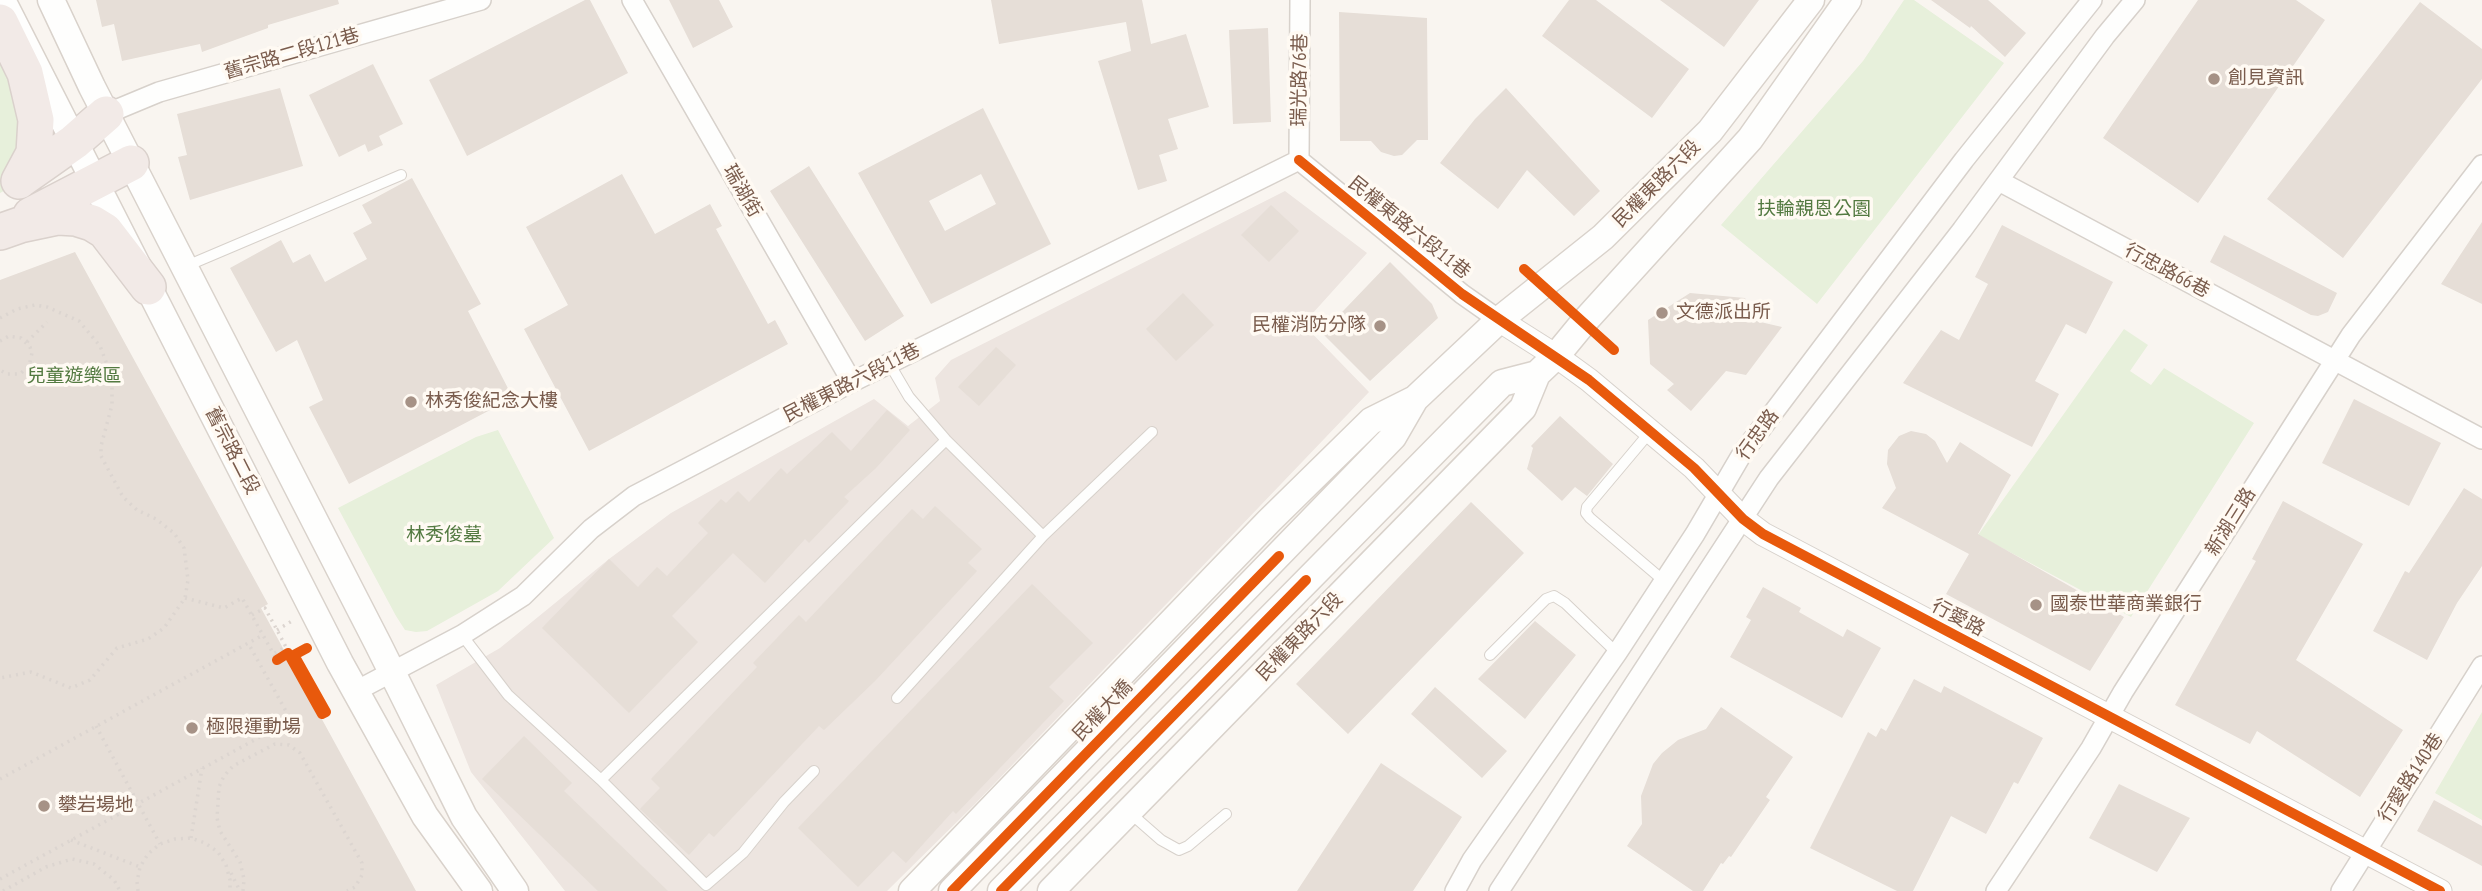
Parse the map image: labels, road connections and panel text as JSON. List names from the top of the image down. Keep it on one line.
{"streets":{"main road":["民權東路六段","舊宗路二段","民權大橋"],"street":["舊宗路二段121巷","瑞光路76巷","瑞湖街","民權東路六段11巷","行忠路66巷","行忠路","新湖三路","行愛路","行愛路140巷"]},"crossings":[["瑞光路76巷","民權東路六段11巷"],["民權東路六段","民權東路六段11巷"],["民權東路六段","行愛路"],["民權東路六段","民權大橋"],["瑞湖街","民權東路六段11巷"],["民權東路六段11巷","舊宗路二段"],["民權東路六段11巷","行愛路"],["行忠路66巷","行忠路"],["行忠路66巷","新湖三路"],["行忠路","行愛路"],["新湖三路","行愛路"],["行愛路","行愛路140巷"]],"parks":["扶輪親恩公園","兒童遊樂區","林秀俊墓"],"places":["創見資訊","文德派出所","民權消防分隊","林秀俊紀念大樓","國泰世華商業銀行","極限運動場","攀岩場地"]}
